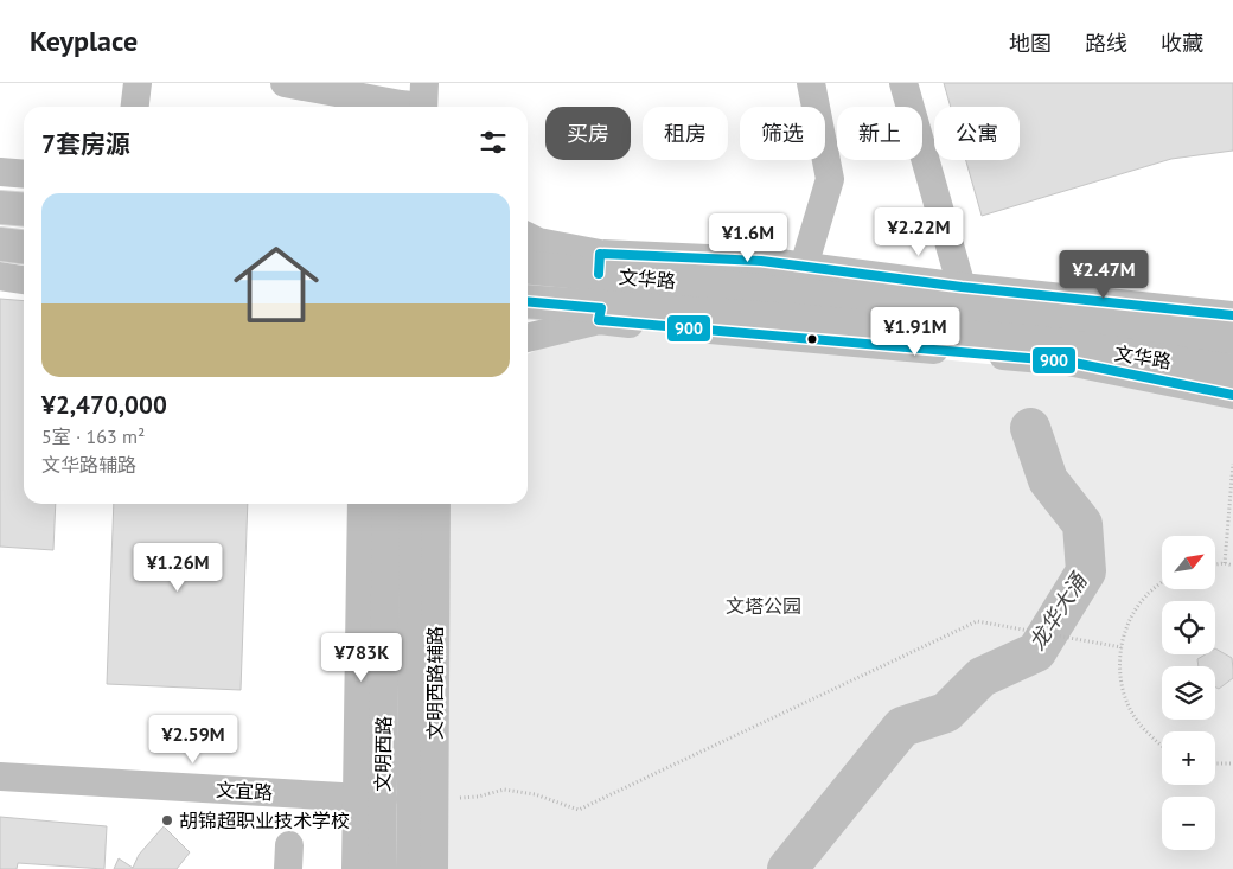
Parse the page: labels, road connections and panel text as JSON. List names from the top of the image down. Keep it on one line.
{"streets":{"main road":["文华路"],"street":["文明西路辅路","文明西路","文宜路"]},"crossings":[["文明西路","文宜路"]],"water":["龙华大涌"],"parks":["文塔公园"],"places":["胡锦超职业技术学校"],"lines":["transit line 900"],"north":"top right","page":{"header":"Keyplace","nav":["地图","路线","收藏"],"chip":["买房","租房","筛选","新上","公寓"],"heading":"7套房源","list":[{"name":"¥2,470,000","note":"5室 · 163 m² · 文华路辅路"}],"price":["¥2.22M","¥1.6M","¥2.47M","¥1.91M","¥1.26M","¥783K","¥2.59M"],"map_buttons":["+","−"]}}
